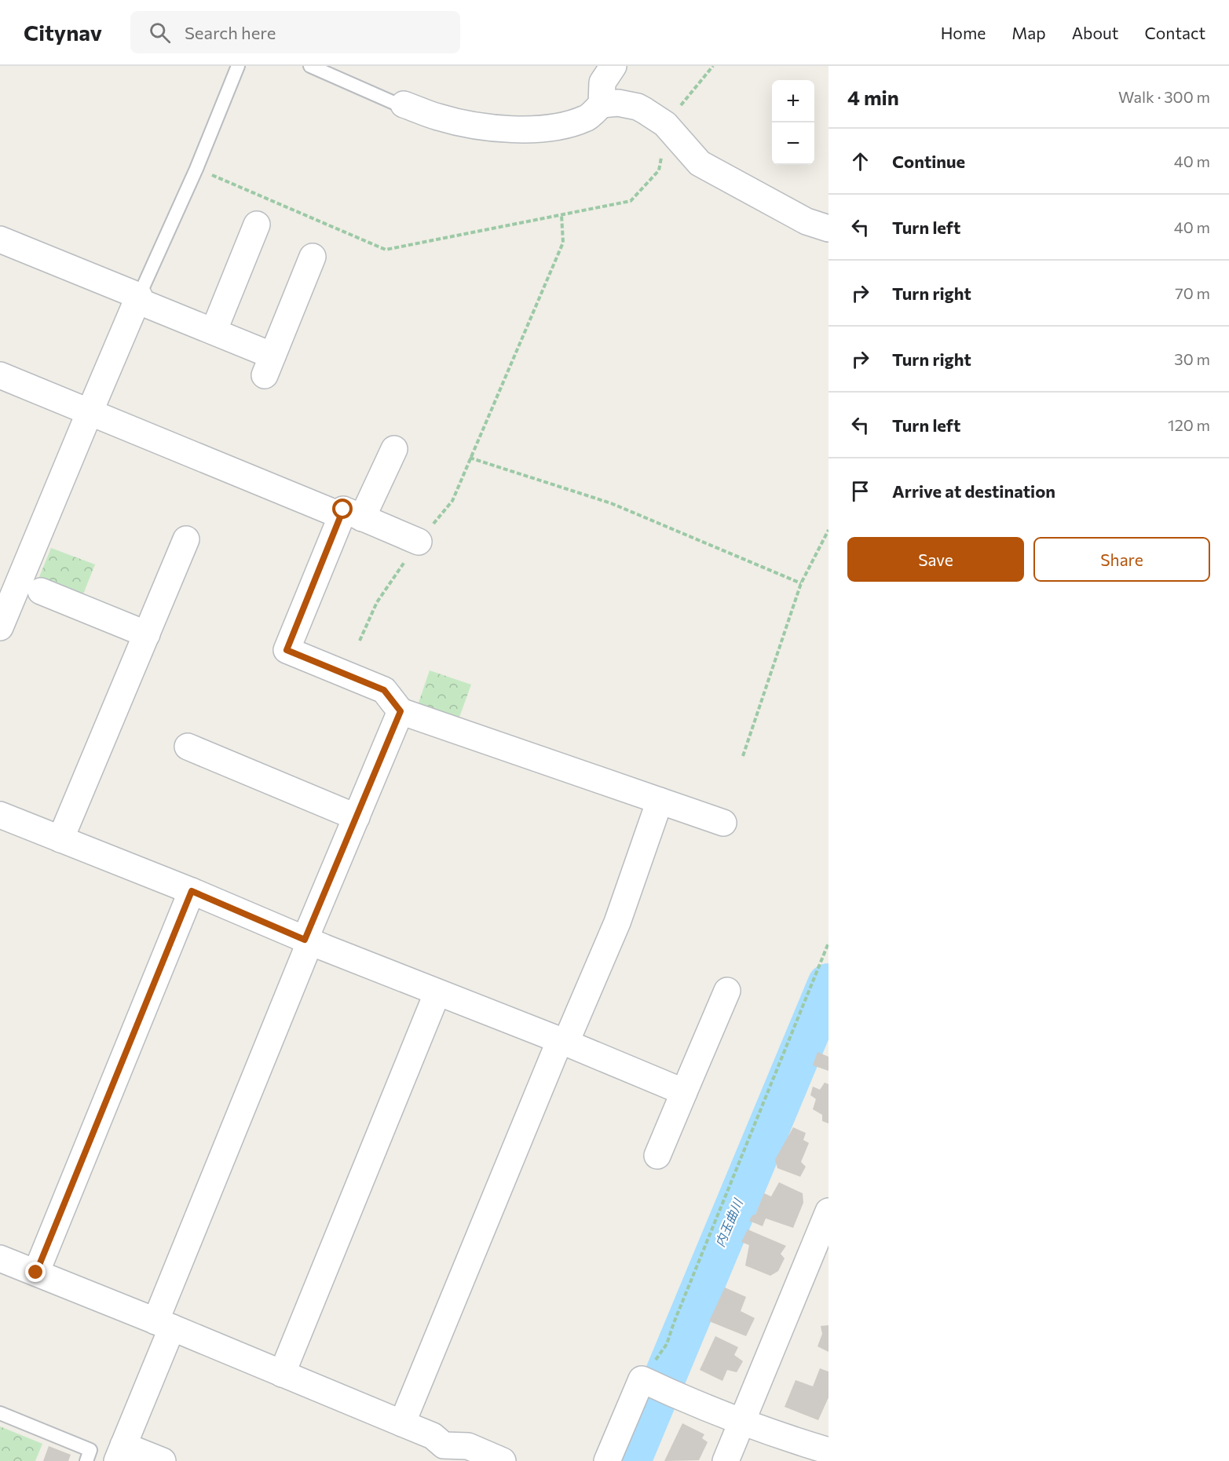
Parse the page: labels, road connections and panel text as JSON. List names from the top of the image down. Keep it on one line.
{"water":["内玉曲川"],"page":{"header":"Citynav","search":"Search here","nav":["Home","Map","About","Contact"],"heading":["4 min","Walk · 300 m"],"map_buttons":["+","−"],"list":[["Continue","40 m"],["Turn left","40 m"],["Turn right","70 m"],["Turn right","30 m"],["Turn left","120 m"],"Arrive at destination"],"buttons":["Save","Share"]}}
